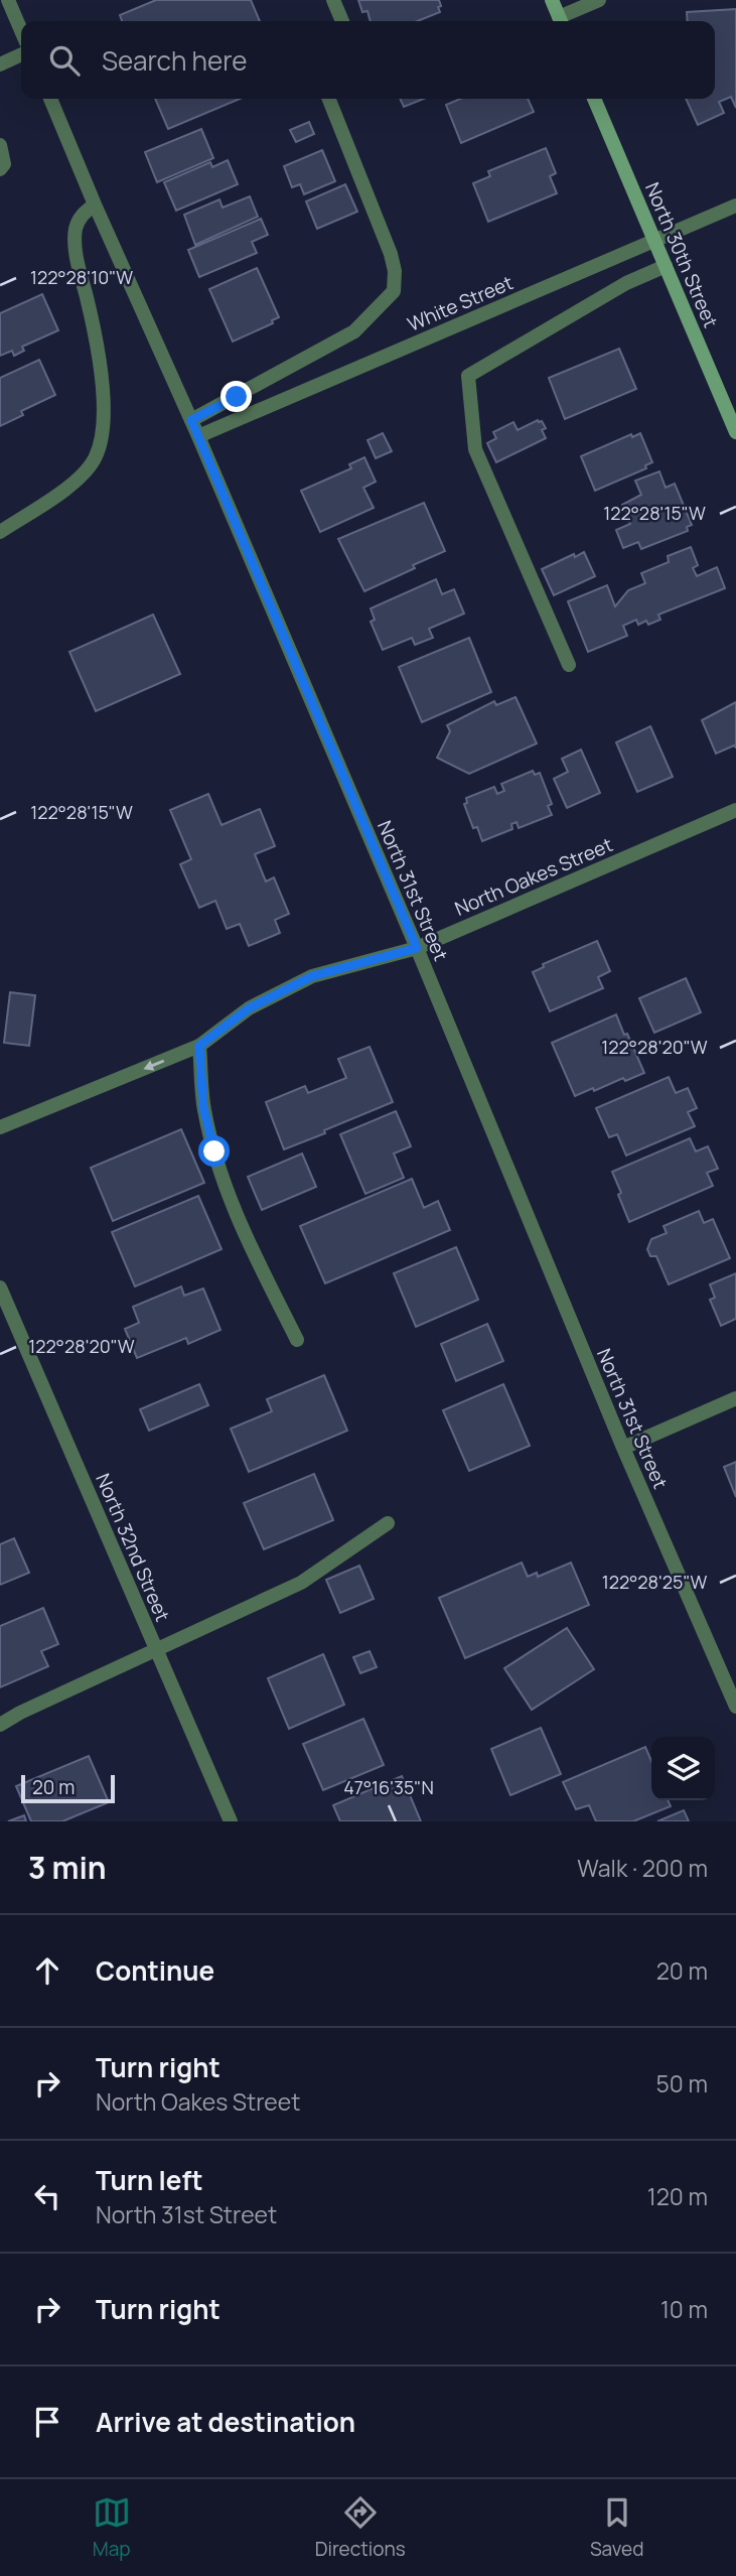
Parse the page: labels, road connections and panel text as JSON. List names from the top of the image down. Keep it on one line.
{"streets":{"main road":["North 30th Street"],"street":["White Street","North Oakes Street","North 31st Street","North 32nd Street"]},"crossings":[["North 30th Street","White Street"],["White Street","North 31st Street"],["North Oakes Street","North 31st Street"]],"scale_bar":"20 m","page":{"search":"Search here","scale":"20 m","heading":["3 min","Walk · 200 m"],"list":[["Continue","20 m"],["Turn right","North Oakes Street","50 m"],["Turn left","North 31st Street","120 m"],["Turn right","10 m"],"Arrive at destination"],"nav":["Map","Directions","Saved"]},"coordinates":["122°28'10\"W","122°28'15\"W","122°28'20\"W","122°28'25\"W","47°16'35\"N"]}
